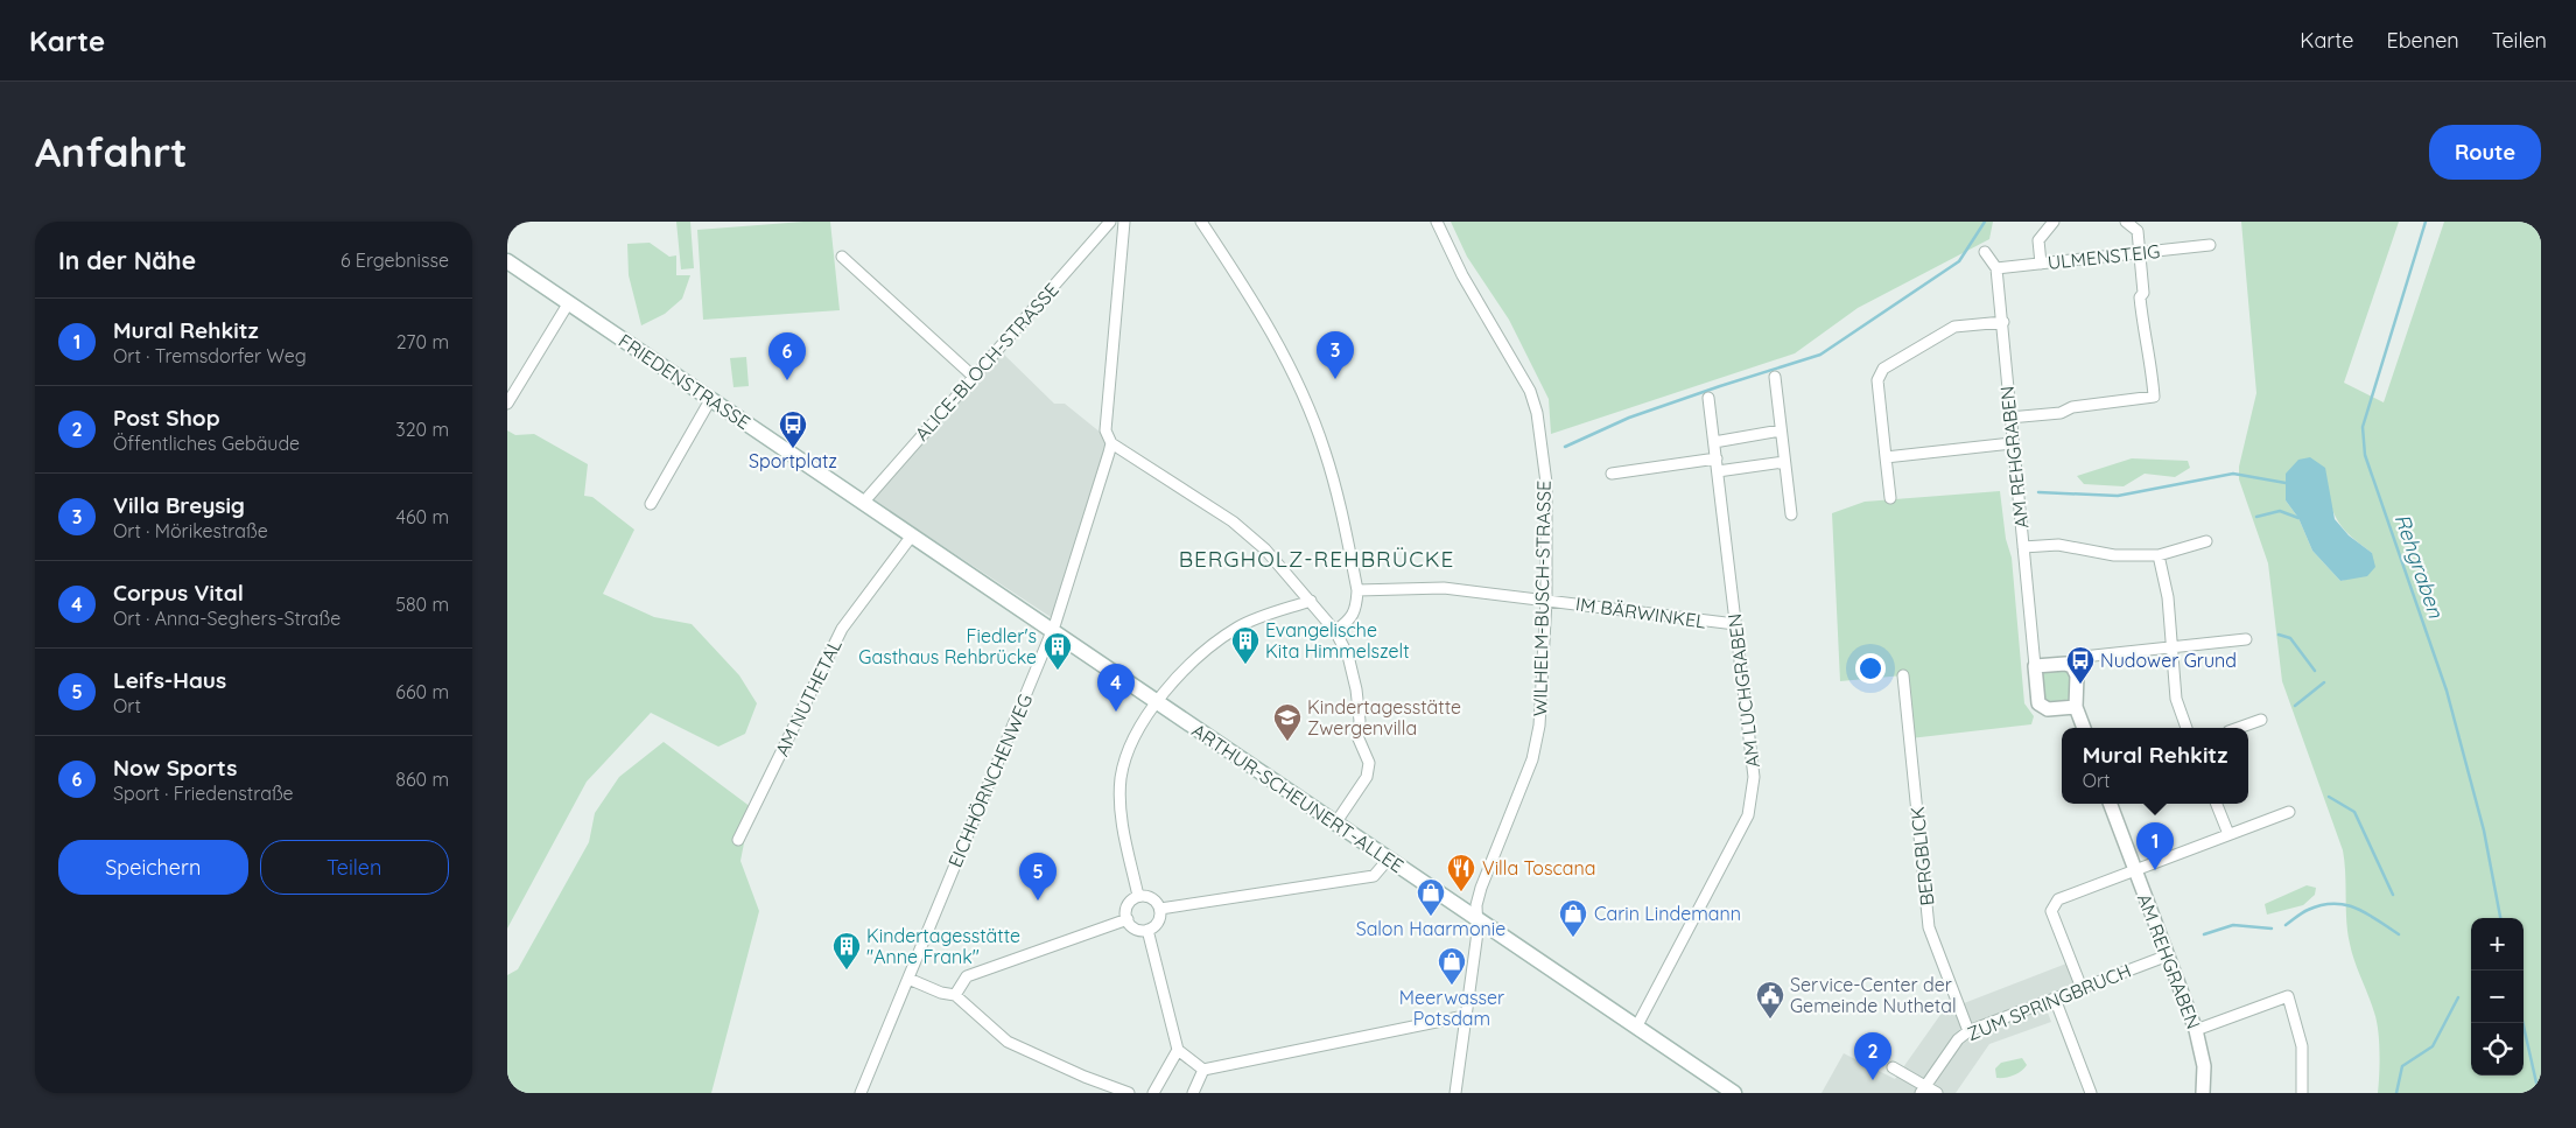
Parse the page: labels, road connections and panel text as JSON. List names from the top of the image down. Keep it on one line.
{"streets":{"main road":["FRIEDENSTRASSE","ARTHUR-SCHEUNERT-ALLEE"],"street":["ULMENSTEIG","ALICE-BLOCH-STRASSE","AM REHGRABEN","WILHELM-BUSCH-STRASSE","IM BÄRWINKEL","AM LUCHGRABEN","AM NUTHETAL","EICHHÖRNCHENWEG","BERGBLICK","ZUM SPRINGBRUCH"]},"crossings":[["ULMENSTEIG","AM REHGRABEN"],["ALICE-BLOCH-STRASSE","FRIEDENSTRASSE"],["ALICE-BLOCH-STRASSE","ARTHUR-SCHEUNERT-ALLEE"],["FRIEDENSTRASSE","ARTHUR-SCHEUNERT-ALLEE"],["AM REHGRABEN","ZUM SPRINGBRUCH"],["WILHELM-BUSCH-STRASSE","IM BÄRWINKEL"],["WILHELM-BUSCH-STRASSE","ARTHUR-SCHEUNERT-ALLEE"],["IM BÄRWINKEL","AM LUCHGRABEN"],["AM LUCHGRABEN","ARTHUR-SCHEUNERT-ALLEE"],["AM NUTHETAL","ARTHUR-SCHEUNERT-ALLEE"],["EICHHÖRNCHENWEG","ARTHUR-SCHEUNERT-ALLEE"],["BERGBLICK","ZUM SPRINGBRUCH"]],"districts":["BERGHOLZ-REHBRÜCKE"],"water":["Rehgraben"],"places":{"bus stop":["Sportplatz","Nudower Grund"],"building":["Evangelische Kita Himmelszelt","Fiedler's Gasthaus Rehbrücke","Kindertagesstätte \"Anne Frank\""],"school or university":["Kindertagesstätte Zwergenvilla"],"restaurant":["Villa Toscana"],"shop":["Salon Haarmonie","Carin Lindemann","Meerwasser Potsdam"],"public building":["Service-Center der Gemeinde Nuthetal"]},"page":{"header":"Karte","nav":["Karte","Ebenen","Teilen"],"buttons":["Route",["Speichern","Teilen"]],"title":"Anfahrt","heading":["In der Nähe","6 Ergebnisse"],"list":[{"mark":"1","name":"Mural Rehkitz","note":"Ort · Tremsdorfer Weg","value":"270 m"},{"mark":"2","name":"Post Shop","note":"Öffentliches Gebäude","value":"320 m"},{"mark":"3","name":"Villa Breysig","note":"Ort · Mörikestraße","value":"460 m"},{"mark":"4","name":"Corpus Vital","note":"Ort · Anna-Seghers-Straße","value":"580 m"},{"mark":"5","name":"Leifs-Haus","note":"Ort","value":"660 m"},{"mark":"6","name":"Now Sports","note":"Sport · Friedenstraße","value":"860 m"}],"pins":["3","6","4","1","5","2"],"popup":["Mural Rehkitz","Ort"],"map_buttons":["+","−"]}}
